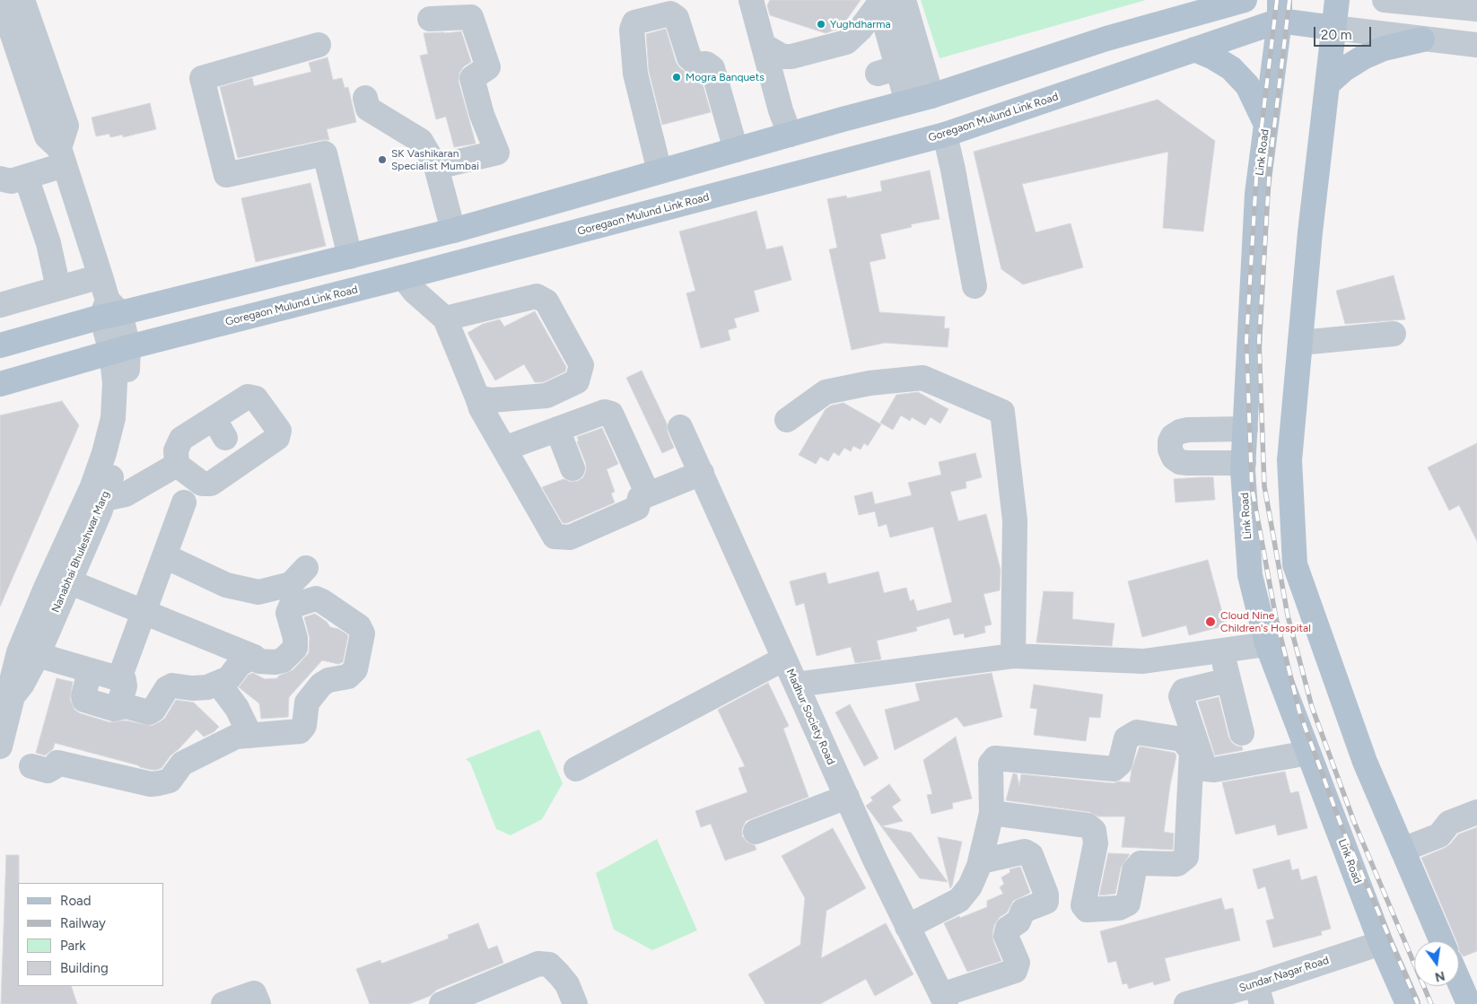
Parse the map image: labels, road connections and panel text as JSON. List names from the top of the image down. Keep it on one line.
{"streets":{"main road":["Goregaon Mulund Link Road","Link Road"],"street":["Nanabhai Bhuleshwar Marg","Madhur Society Road","Sundar Nagar Road"]},"crossings":[["Goregaon Mulund Link Road","Link Road"],["Goregaon Mulund Link Road","Nanabhai Bhuleshwar Marg"],["Link Road","Sundar Nagar Road"]],"places":["Yughdharma","Mogra Banquets","SK Vashikaran Specialist Mumbai","Cloud Nine Children's Hospital"],"legend":["Road","Railway","Park","Building"],"scale_bar":"20 m","north":"bottom"}
